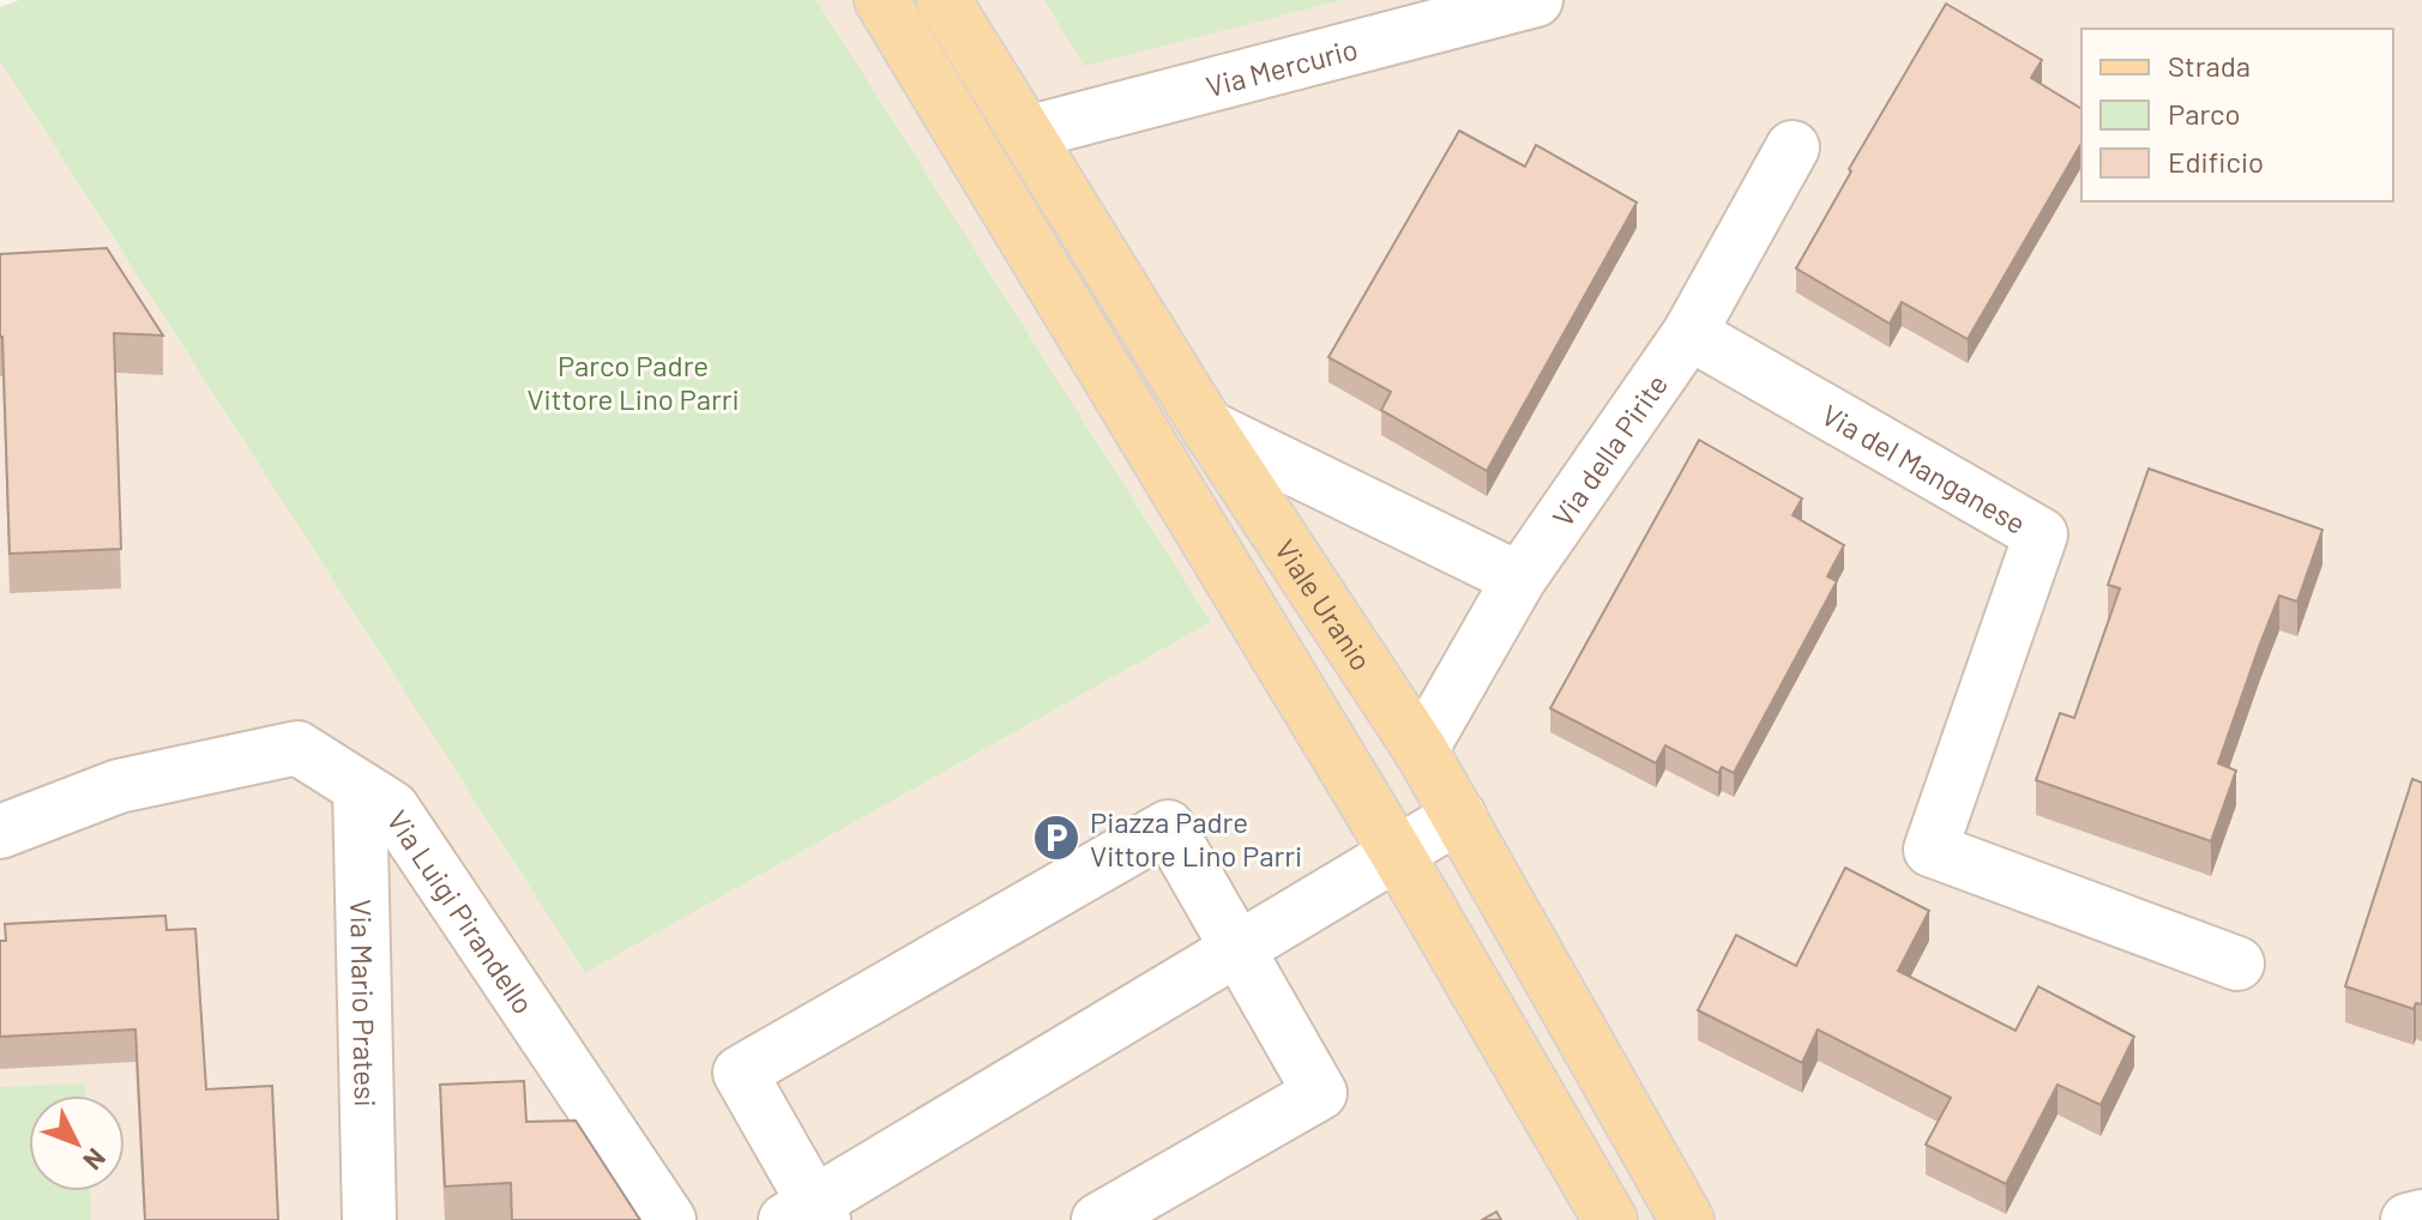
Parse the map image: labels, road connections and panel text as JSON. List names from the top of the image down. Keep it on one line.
{"streets":{"main road":["Viale Uranio"],"street":["Via Mercurio","Via della Pirite","Via del Manganese","Via Luigi Pirandello","Via Mario Pratesi"]},"crossings":[["Via Mercurio","Viale Uranio"],["Via della Pirite","Via del Manganese"],["Via della Pirite","Viale Uranio"],["Via Luigi Pirandello","Via Mario Pratesi"]],"parks":["Parco Padre Vittore Lino Parri"],"places":{"parking":["Piazza Padre Vittore Lino Parri"]},"legend":["Strada","Parco","Edificio"],"north":"bottom right"}
